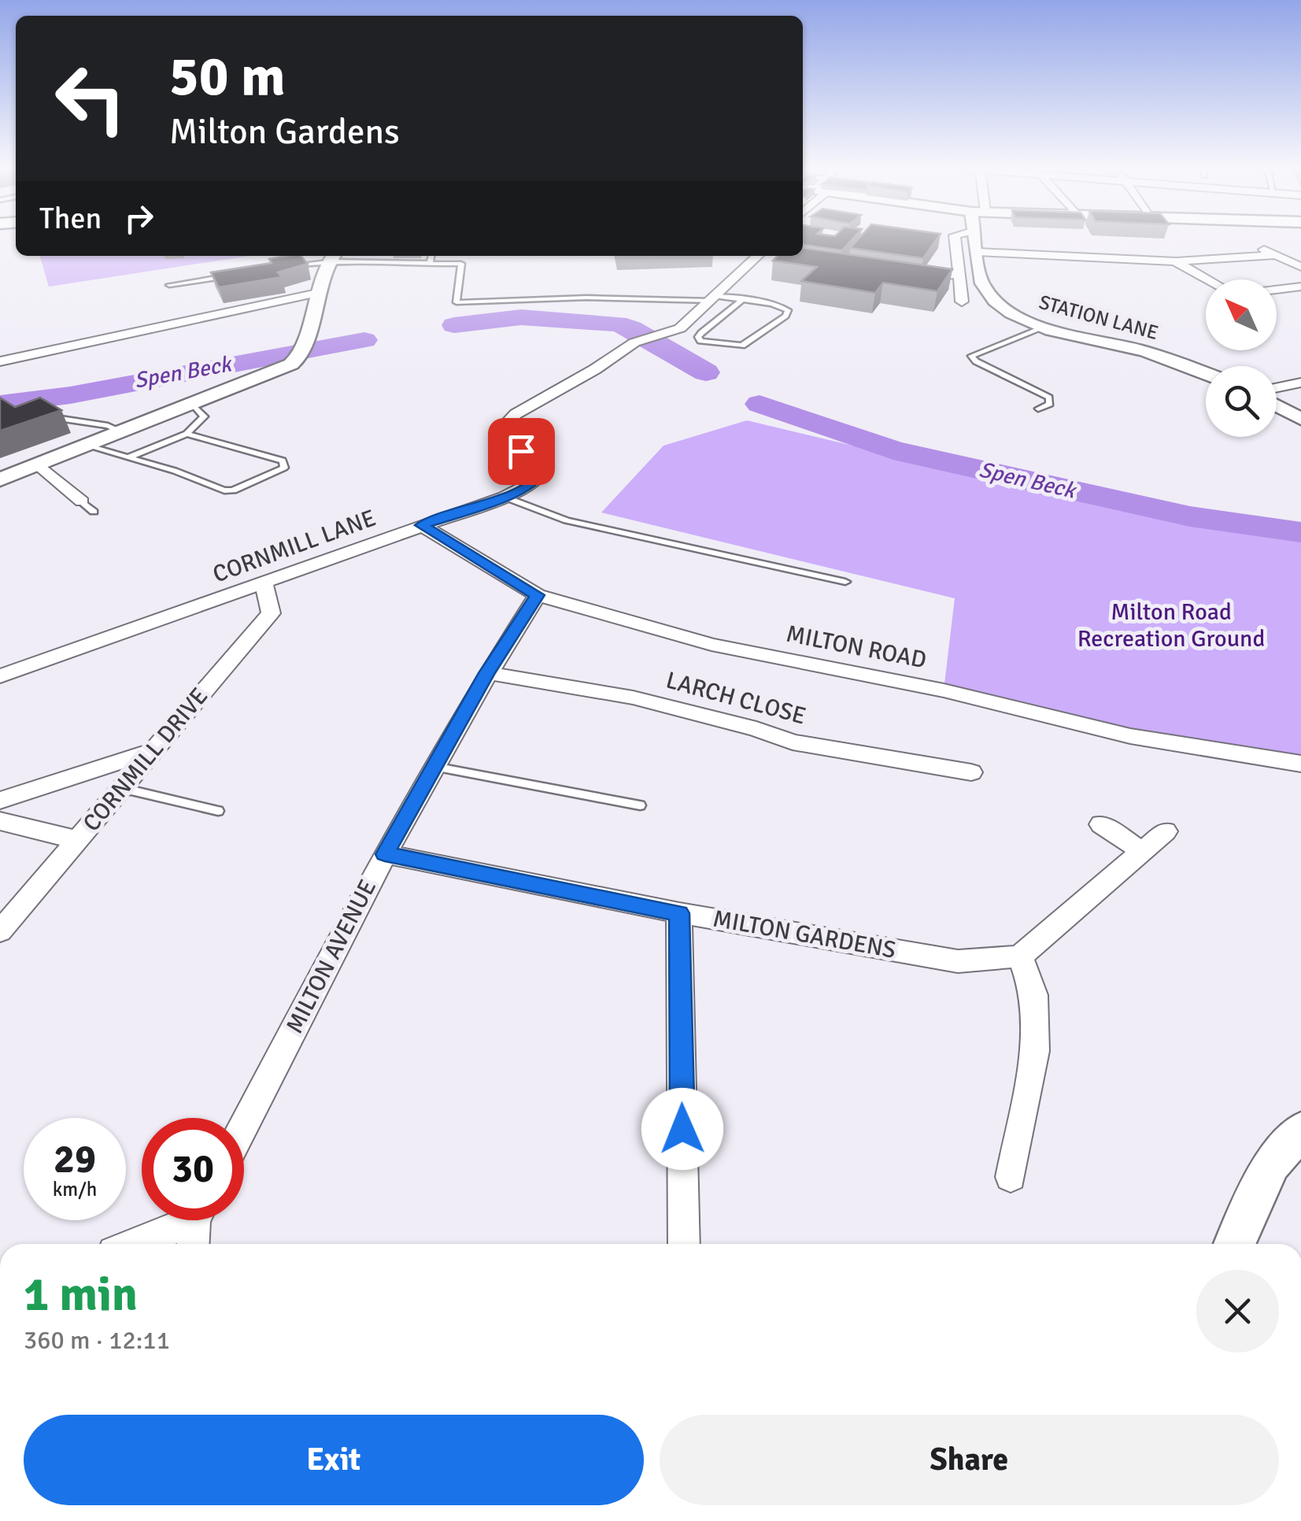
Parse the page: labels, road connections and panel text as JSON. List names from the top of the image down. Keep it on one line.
{"streets":{"street":["STATION LANE","CORNMILL LANE","MILTON ROAD","LARCH CLOSE","CORNMILL DRIVE","MILTON GARDENS","MILTON AVENUE"]},"crossings":[["CORNMILL LANE","MILTON ROAD"],["CORNMILL LANE","CORNMILL DRIVE"],["MILTON ROAD","MILTON AVENUE"],["LARCH CLOSE","MILTON AVENUE"],["MILTON GARDENS","MILTON AVENUE"]],"water":["Spen Beck"],"parks":["Milton Road Recreation Ground"],"north":"top left","page":{"turn":["50 m","Milton Gardens"],"then":"Then","speed":"29 km/h","limit":"30","heading":["1 min","360 m · 12:11"],"buttons":["Exit","Share"]}}
